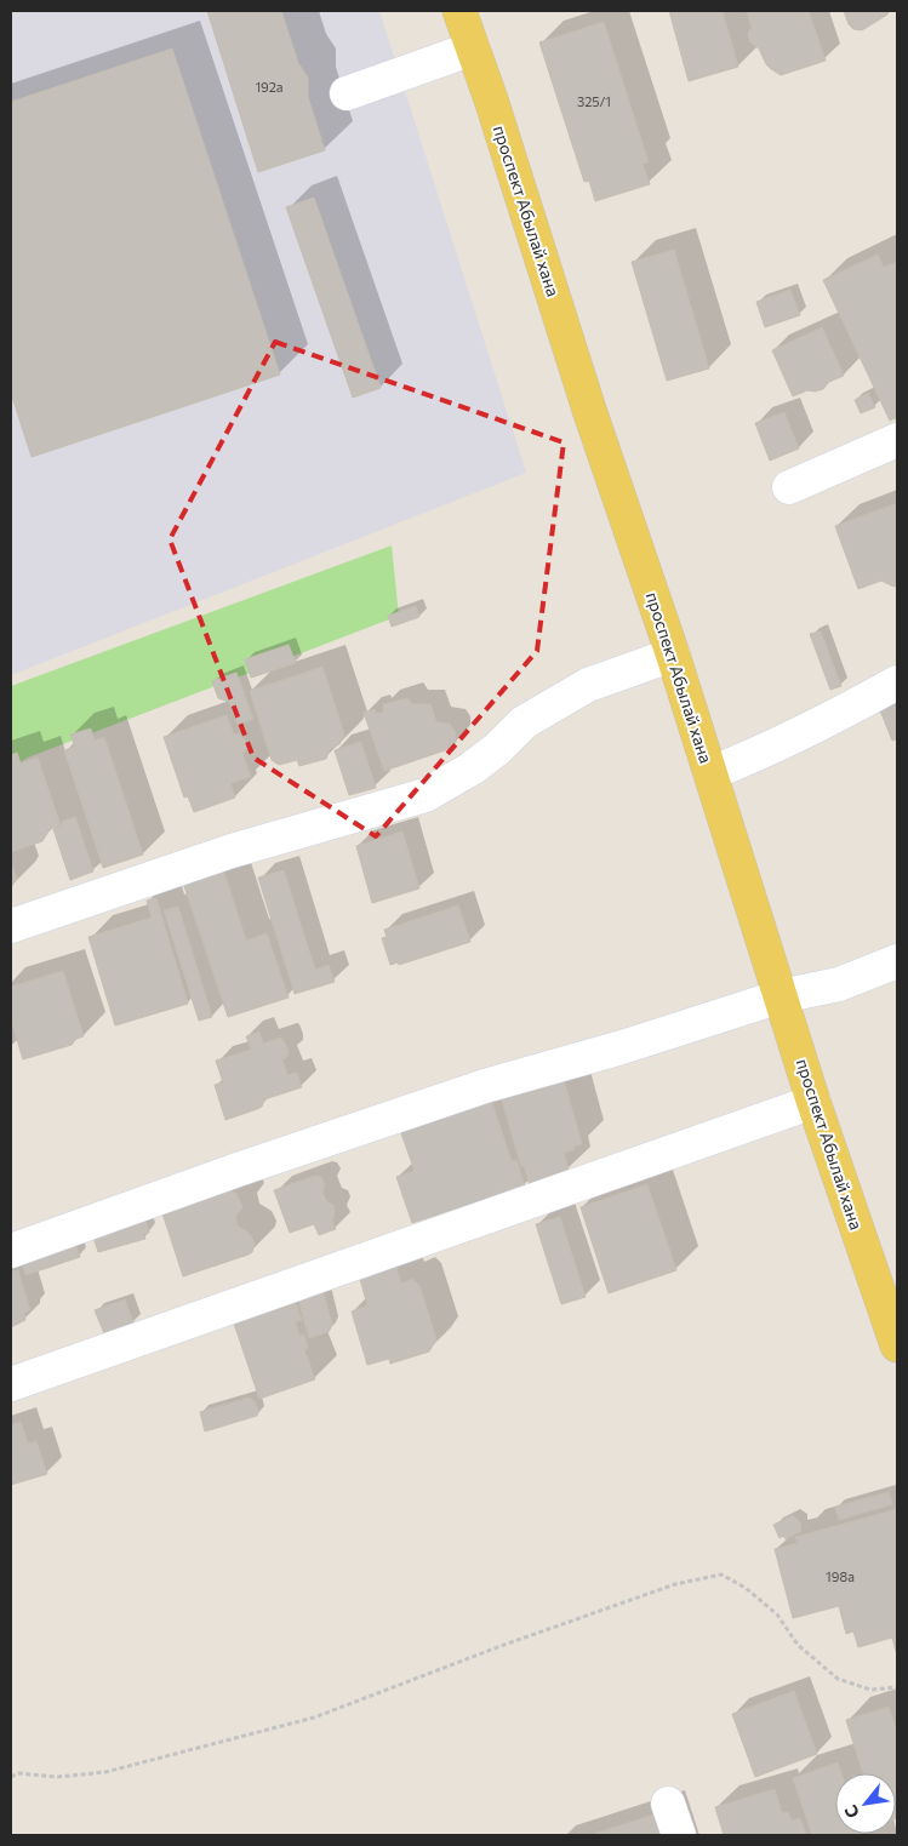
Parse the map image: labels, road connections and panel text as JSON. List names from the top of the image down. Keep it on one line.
{"streets":{"main road":["проспект Абылай хана"]},"house_numbers":["192а","325/1","198а"],"north":"bottom left"}
